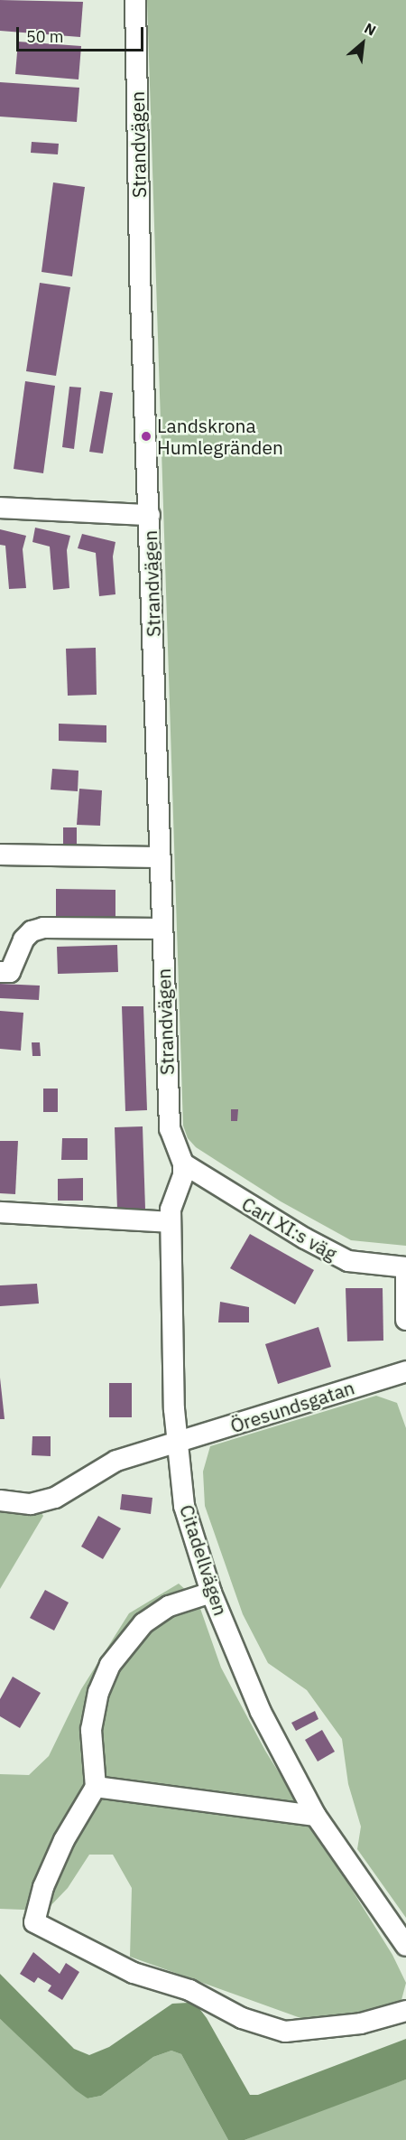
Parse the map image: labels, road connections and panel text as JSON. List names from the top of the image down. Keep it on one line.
{"streets":{"street":["Strandvägen","Carl XI:s väg","Öresundsgatan","Citadellvägen"]},"crossings":[["Strandvägen","Carl XI:s väg"],["Strandvägen","Citadellvägen"],["Carl XI:s väg","Citadellvägen"],["Öresundsgatan","Citadellvägen"]],"places":["Landskrona Humlegränden"],"scale_bar":"50 m","north":"top right"}
